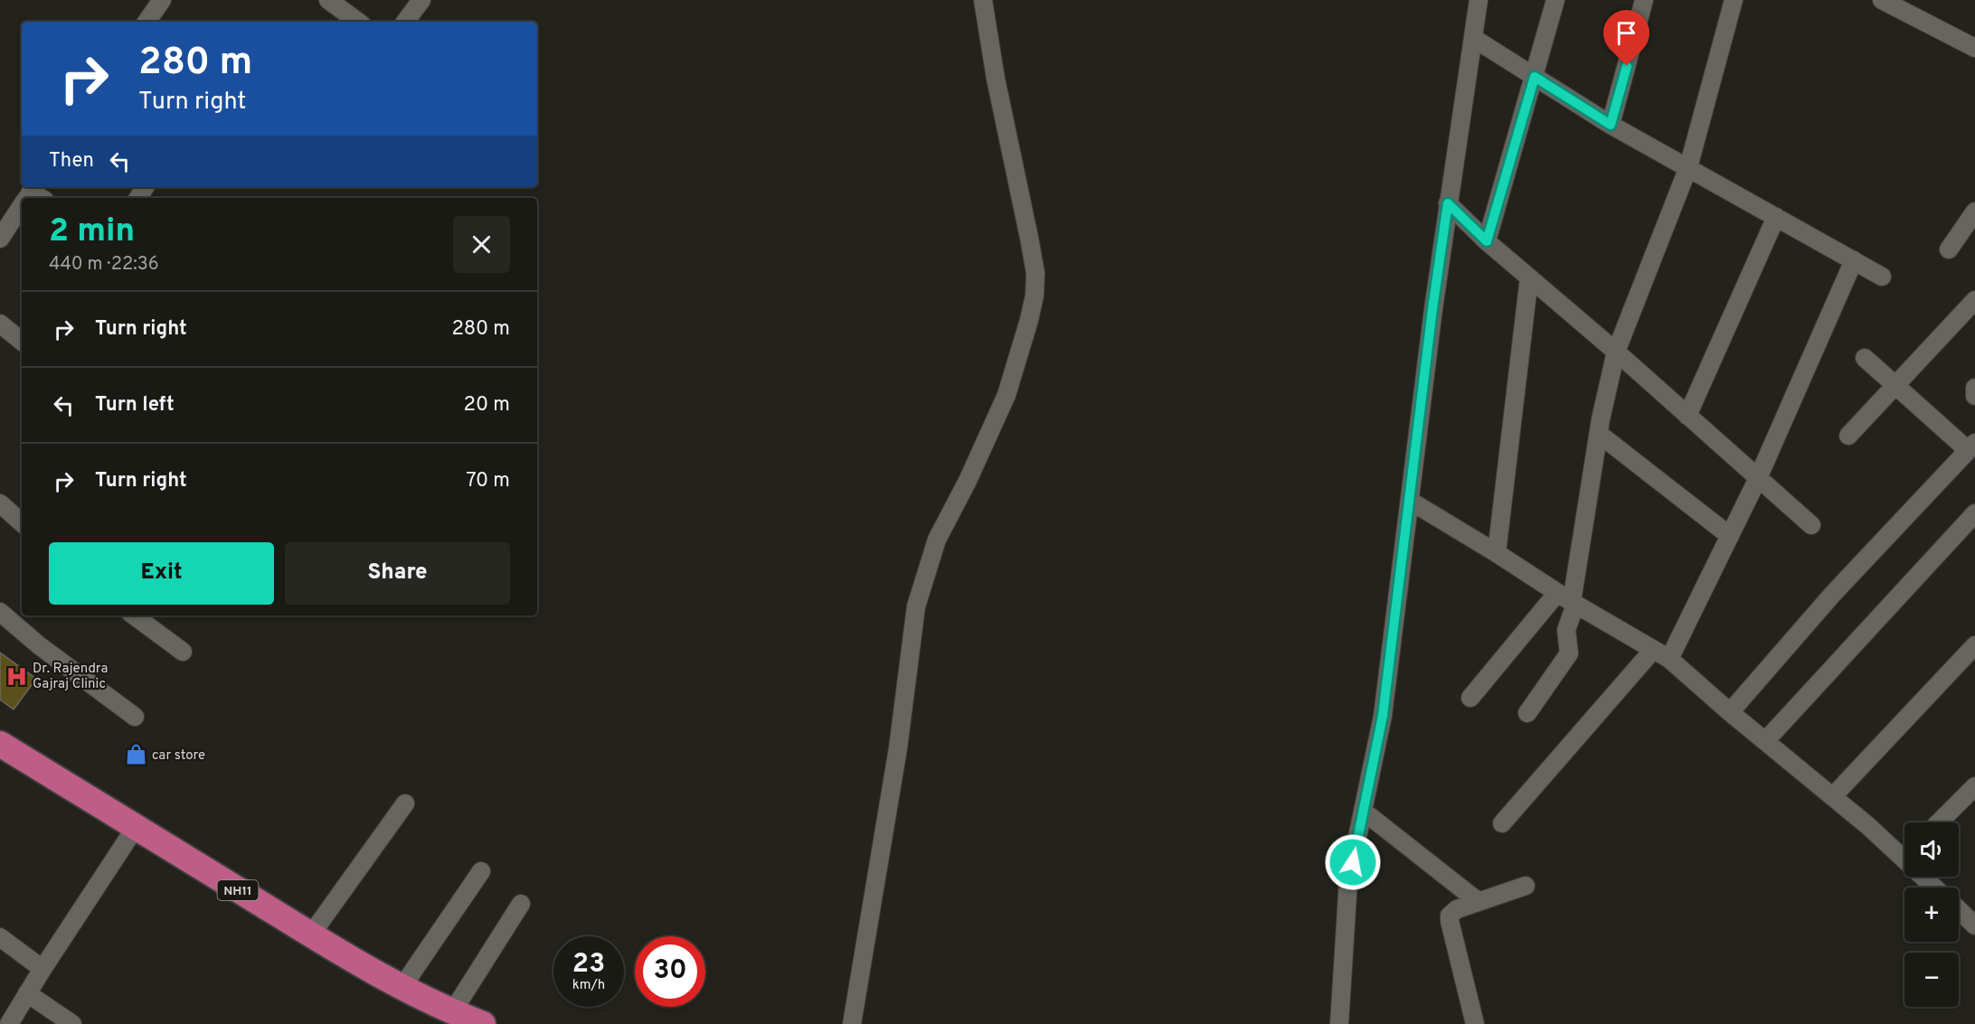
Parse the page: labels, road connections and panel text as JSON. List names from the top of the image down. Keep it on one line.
{"streets":{"highway":["NH11"]},"places":{"hospital":["Dr. Rajendra Gajraj Clinic"],"shop":["car store"]},"page":{"turn":["280 m","Turn right"],"then":"Then","heading":["2 min","440 m · 22:36"],"list":[{"name":"Turn right","value":"280 m"},{"name":"Turn left","value":"20 m"},{"name":"Turn right","value":"70 m"}],"buttons":["Exit","Share"],"map_buttons":["+","−"],"speed":"23 km/h","limit":"30"}}
